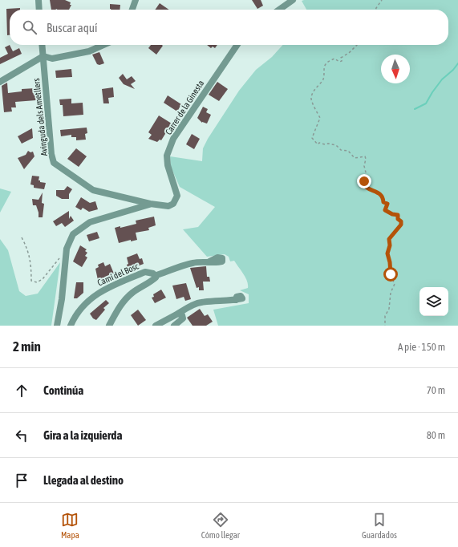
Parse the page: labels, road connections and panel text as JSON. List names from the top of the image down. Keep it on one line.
{"streets":{"street":["Carrer de la Ginesta","Avinguda dels Ametllers","Camí del Bosc"]},"crossings":[["Carrer de la Ginesta","Avinguda dels Ametllers"]],"north":"bottom","page":{"search":"Buscar aquí","heading":["2 min","A pie · 150 m"],"list":[["Continúa","70 m"],["Gira a la izquierda","80 m"],"Llegada al destino"],"nav":["Mapa","Cómo llegar","Guardados"]}}
